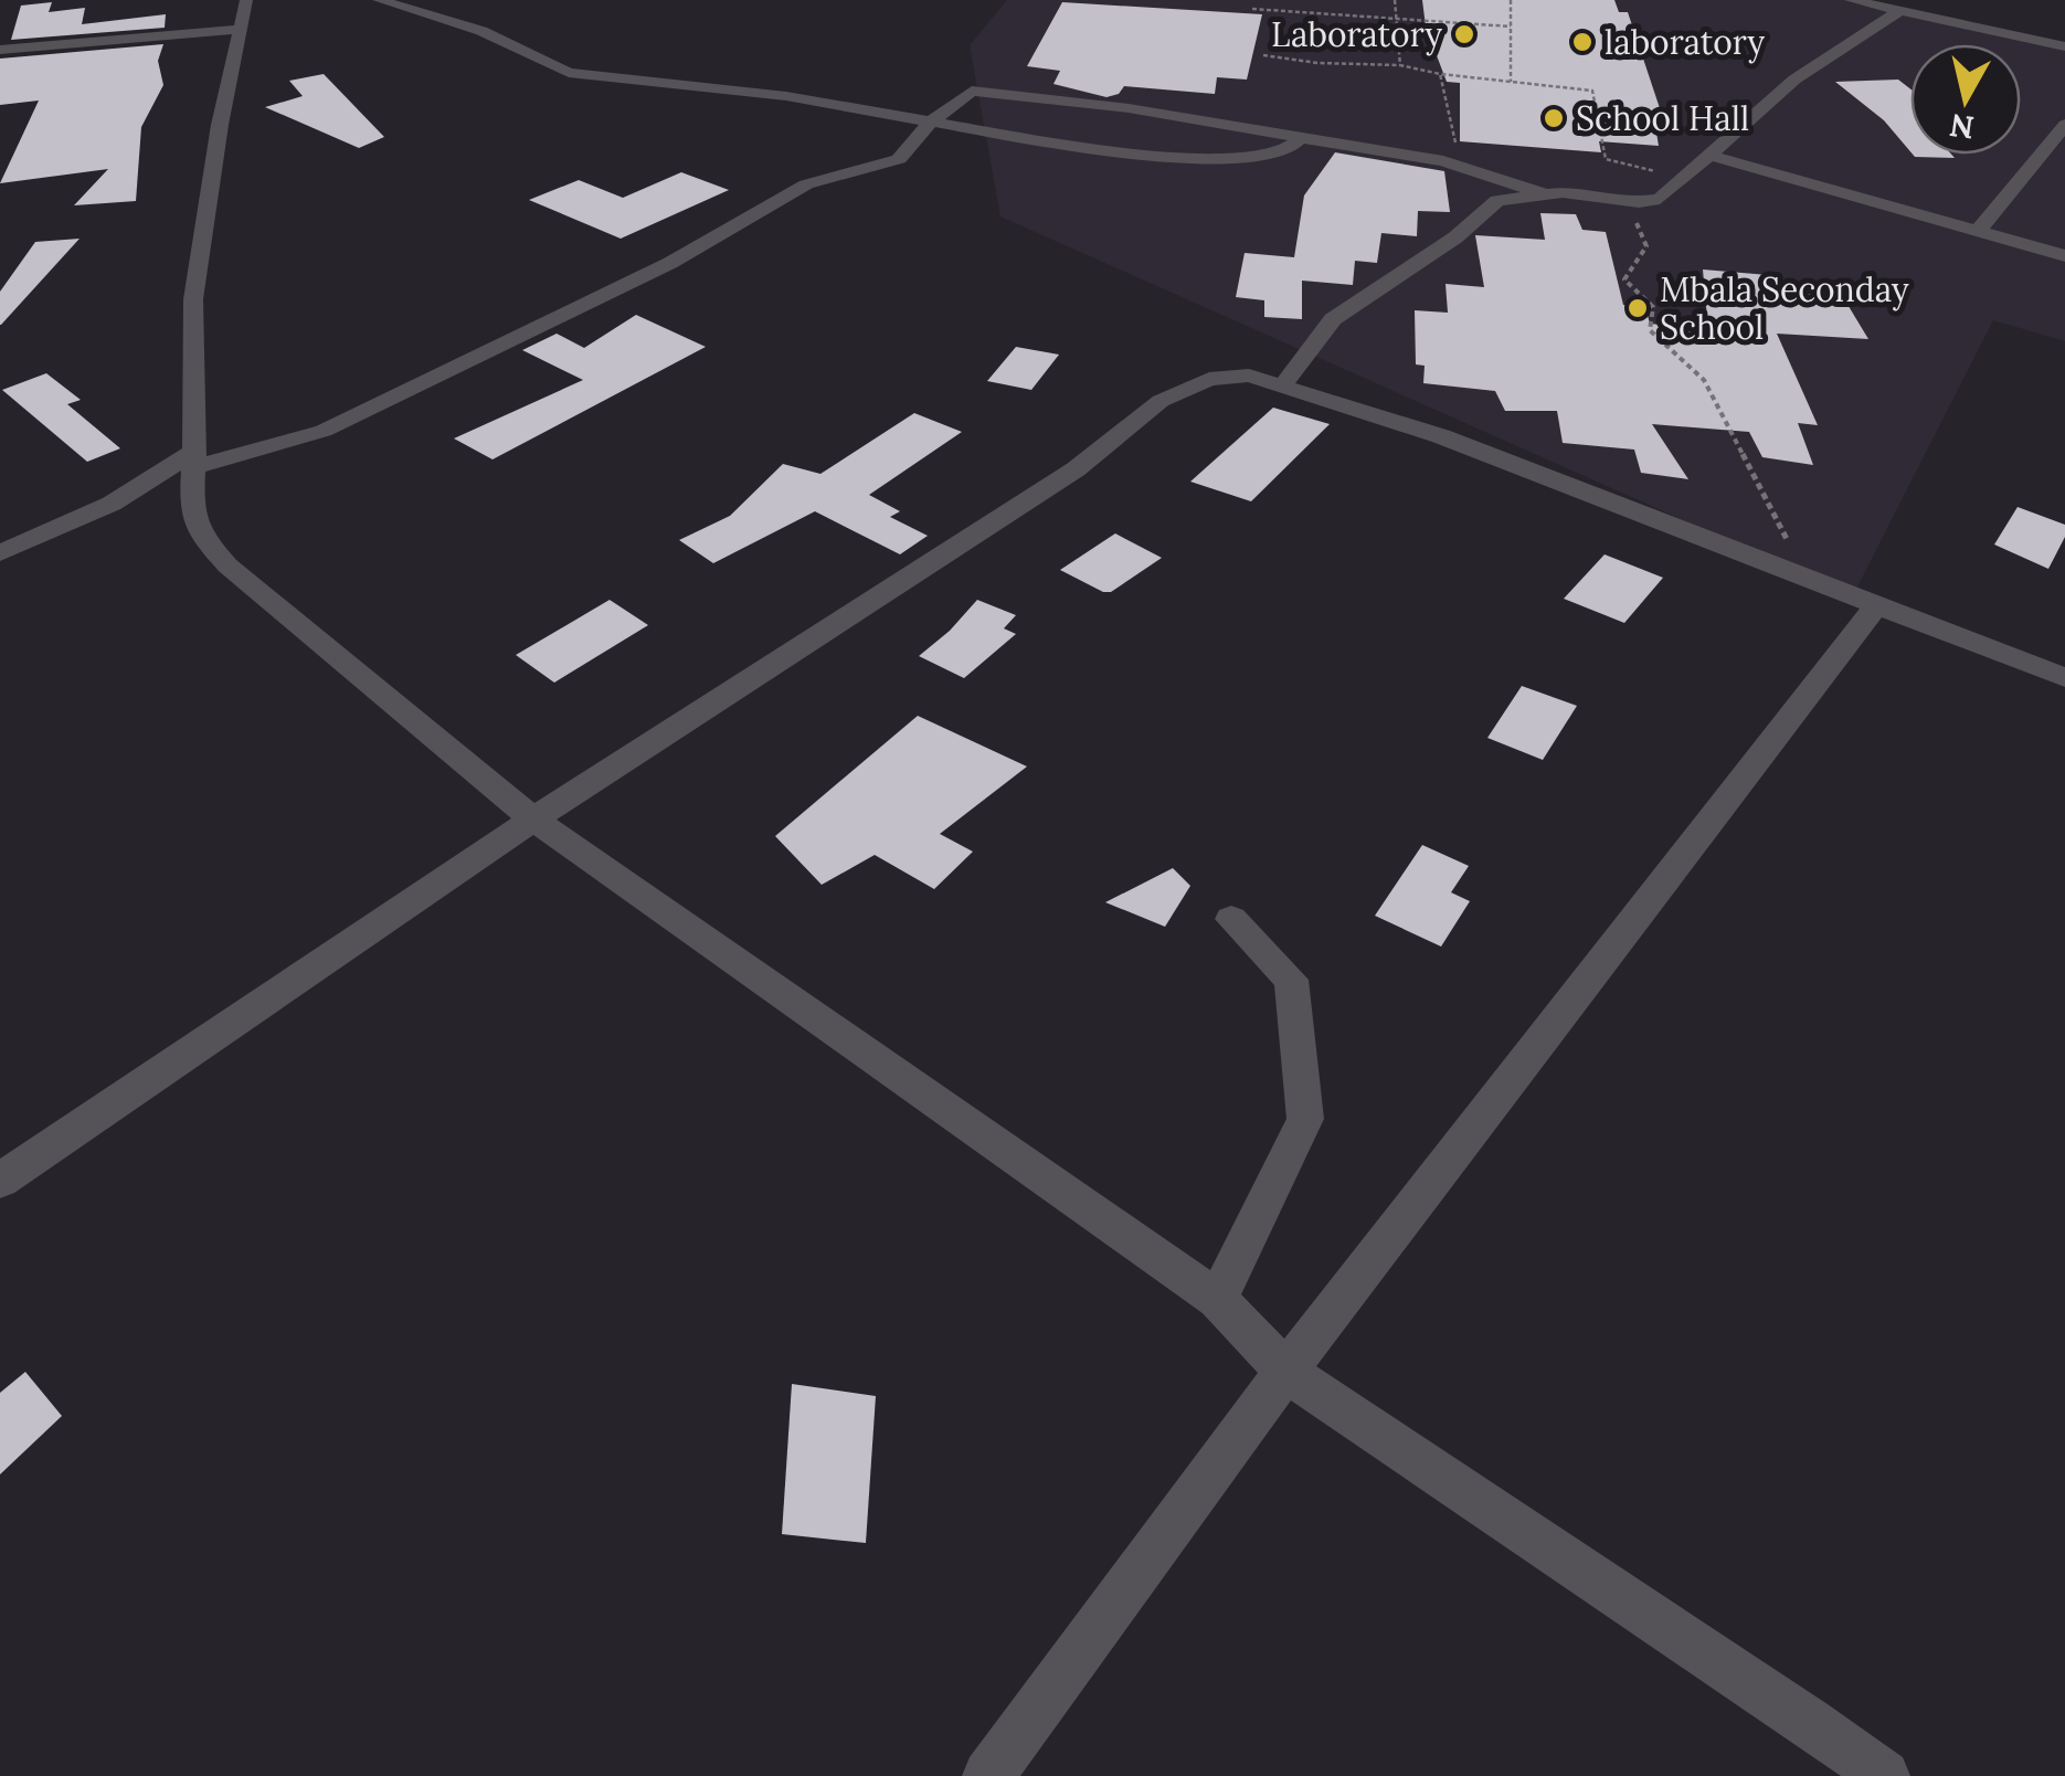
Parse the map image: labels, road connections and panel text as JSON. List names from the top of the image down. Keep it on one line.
{"places":["Laboratory","laboratory","School Hall","Mbala Seconday School"],"north":"bottom"}
